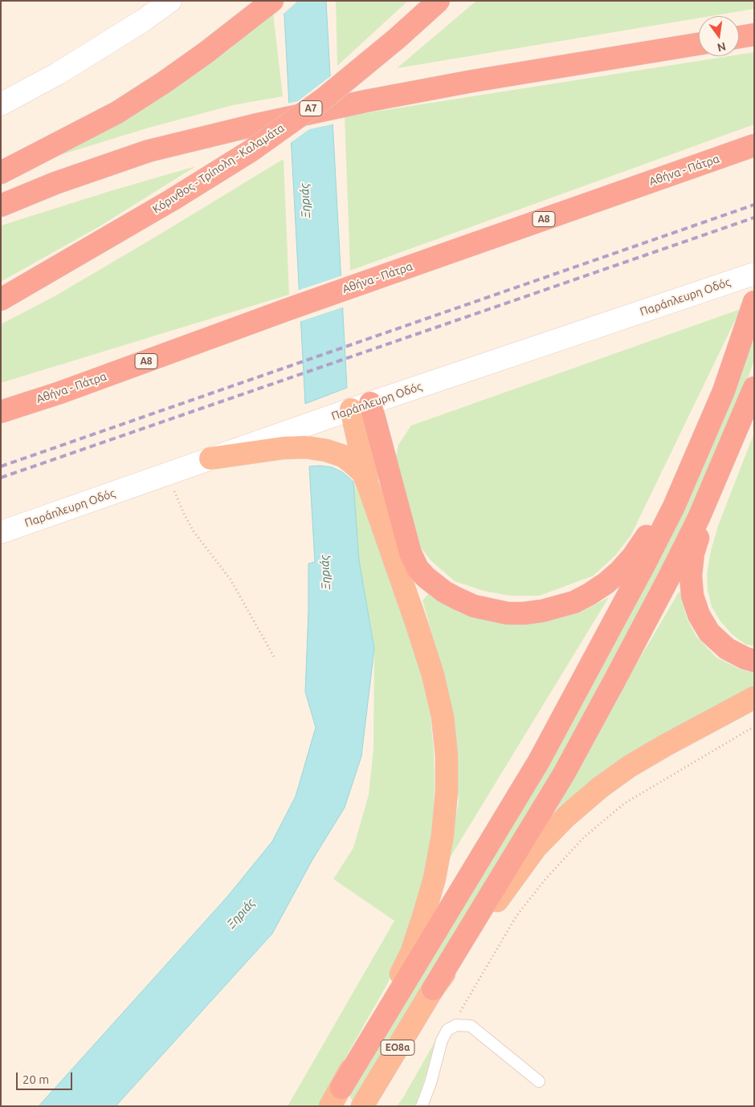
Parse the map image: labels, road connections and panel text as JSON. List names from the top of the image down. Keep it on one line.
{"streets":{"highway":["Α7","Κόρινθος - Τρίπολη - Καλαμάτα","Αθήνα - Πάτρα","Α8","ΕΟ8α"],"main road":["Παράπλευρη Οδός"]},"water":["Ξηριάς"],"scale_bar":"20 m","north":"bottom"}
